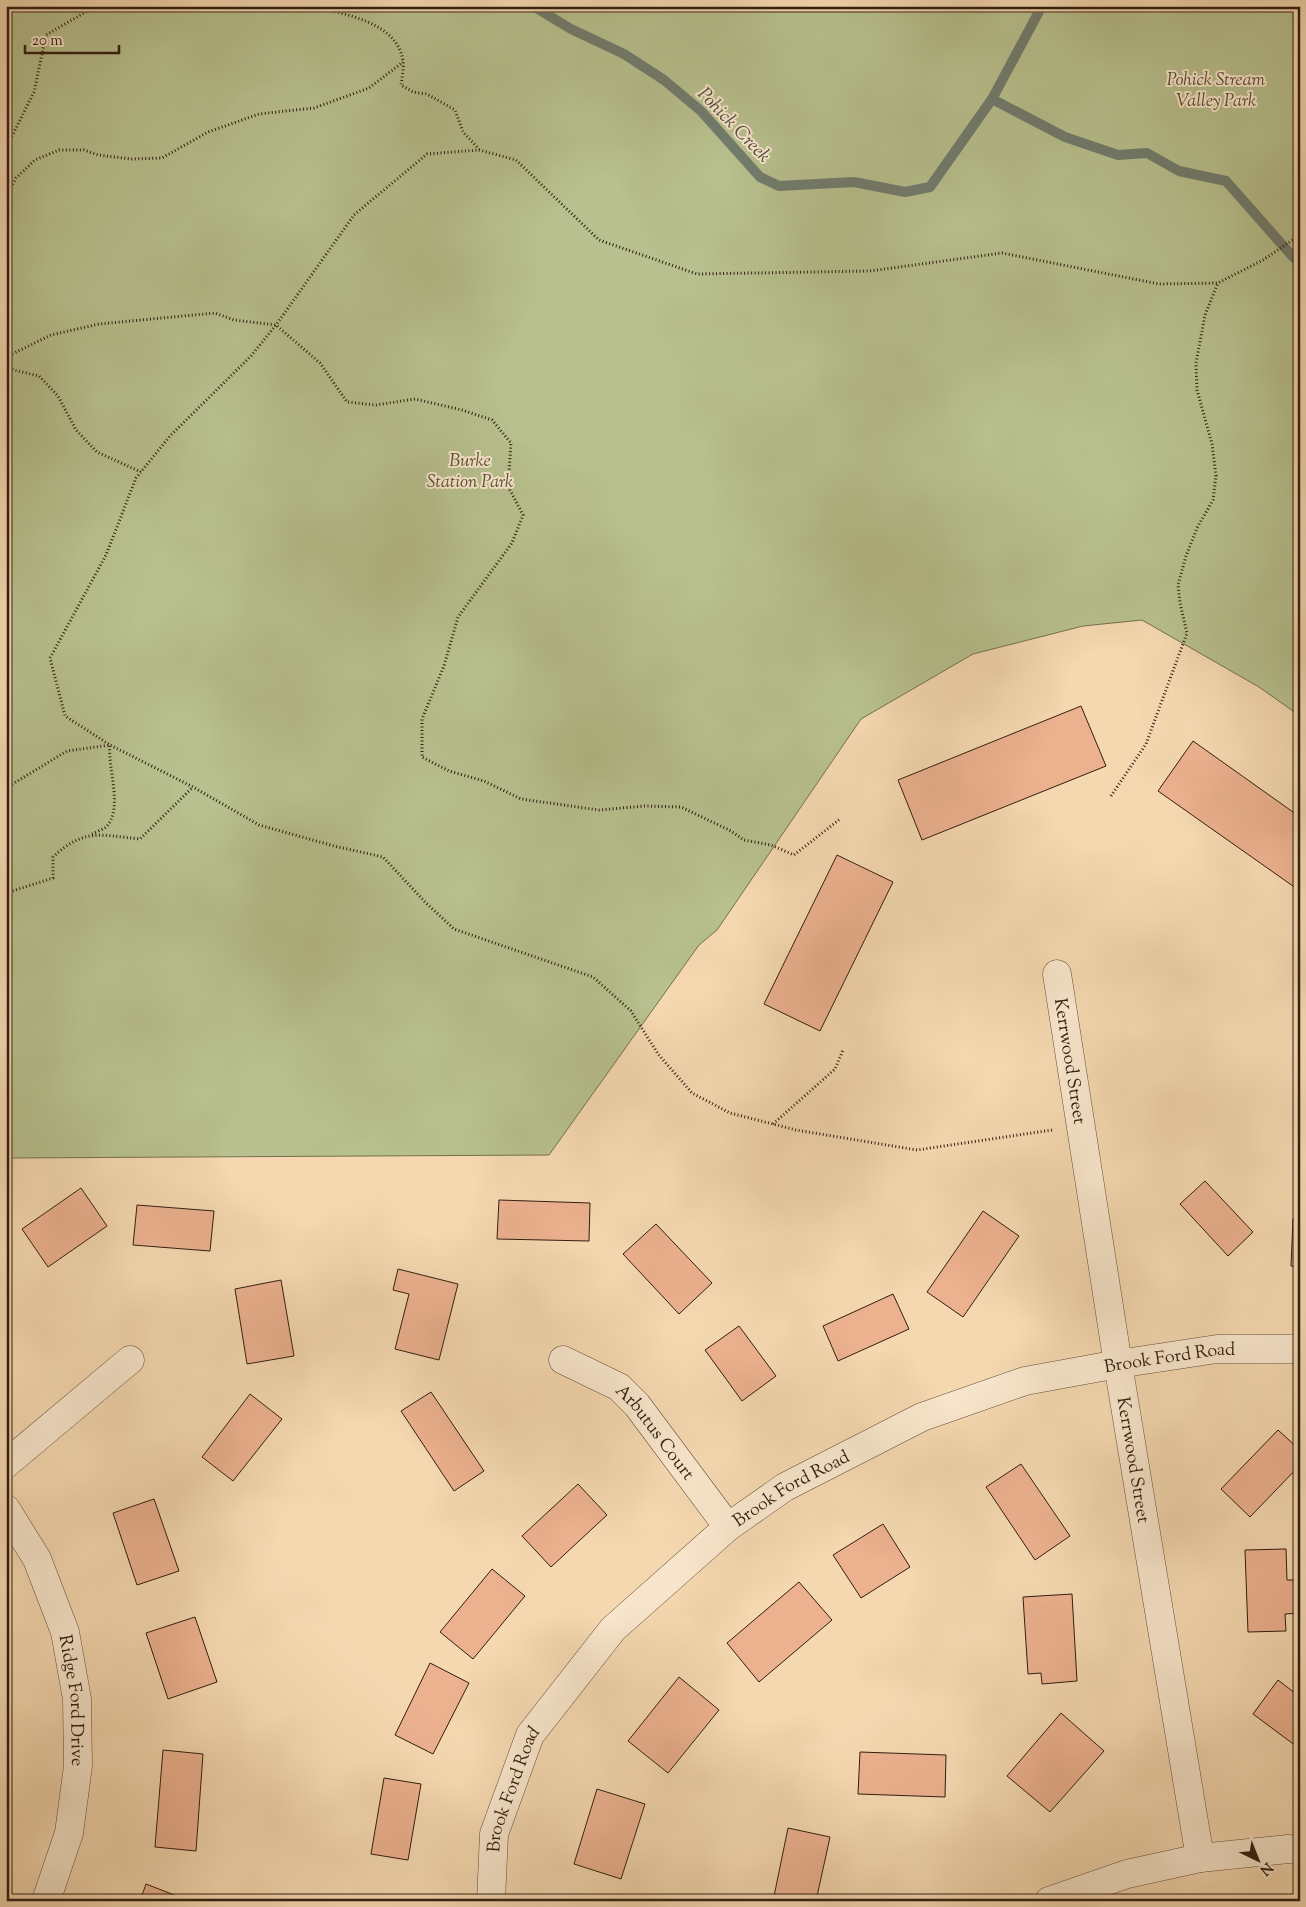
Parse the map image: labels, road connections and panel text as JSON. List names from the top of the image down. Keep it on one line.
{"streets":{"street":["Kerrwood Street","Brook Ford Road","Arbutus Court","Ridge Ford Drive"]},"crossings":[["Kerrwood Street","Brook Ford Road"],["Brook Ford Road","Arbutus Court"]],"water":["Pohick Creek"],"parks":["Pohick Stream Valley Park","Burke Station Park"],"scale_bar":"20 m","north":"bottom right"}
